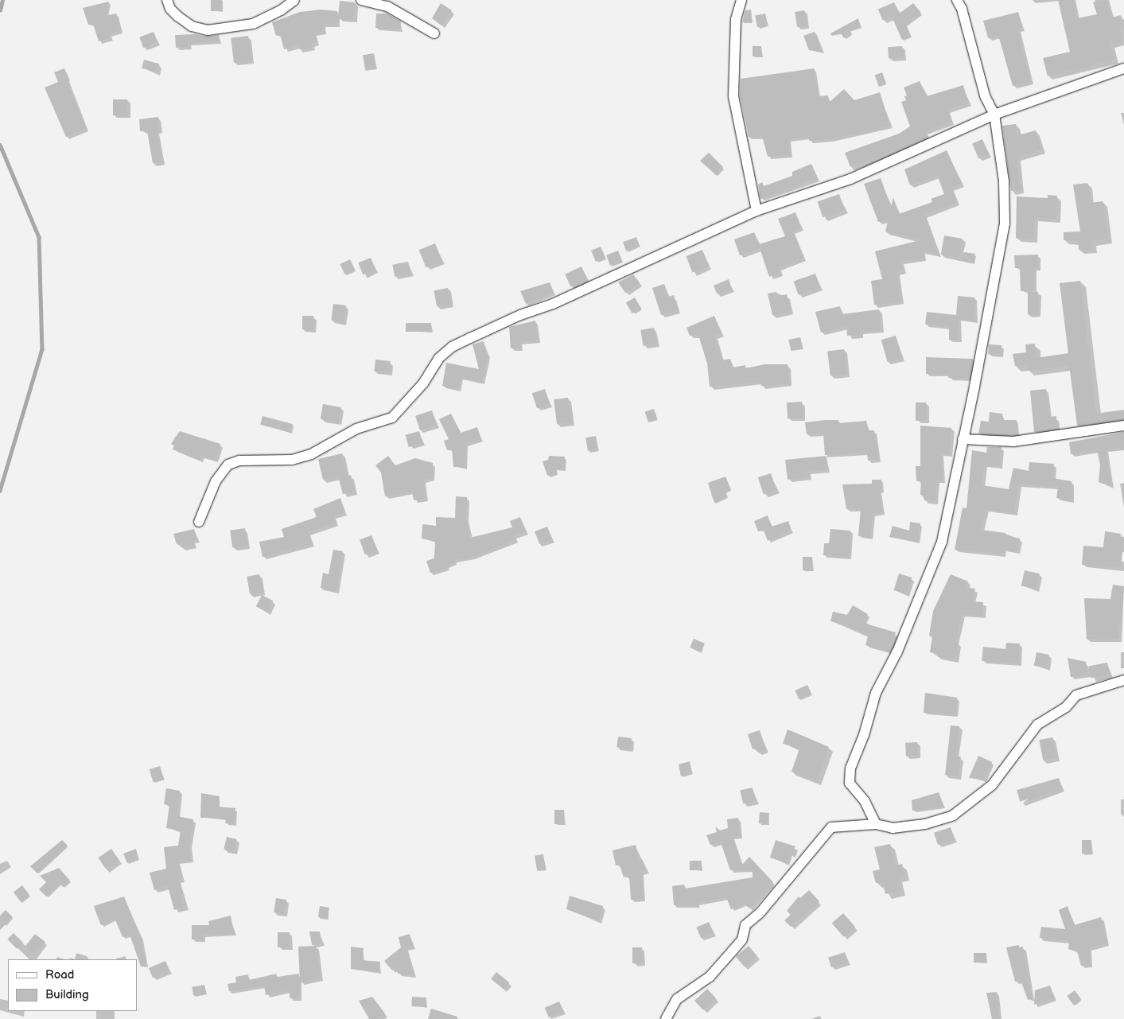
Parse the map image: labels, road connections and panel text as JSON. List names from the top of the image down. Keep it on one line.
{"legend":["Road","Building"]}
